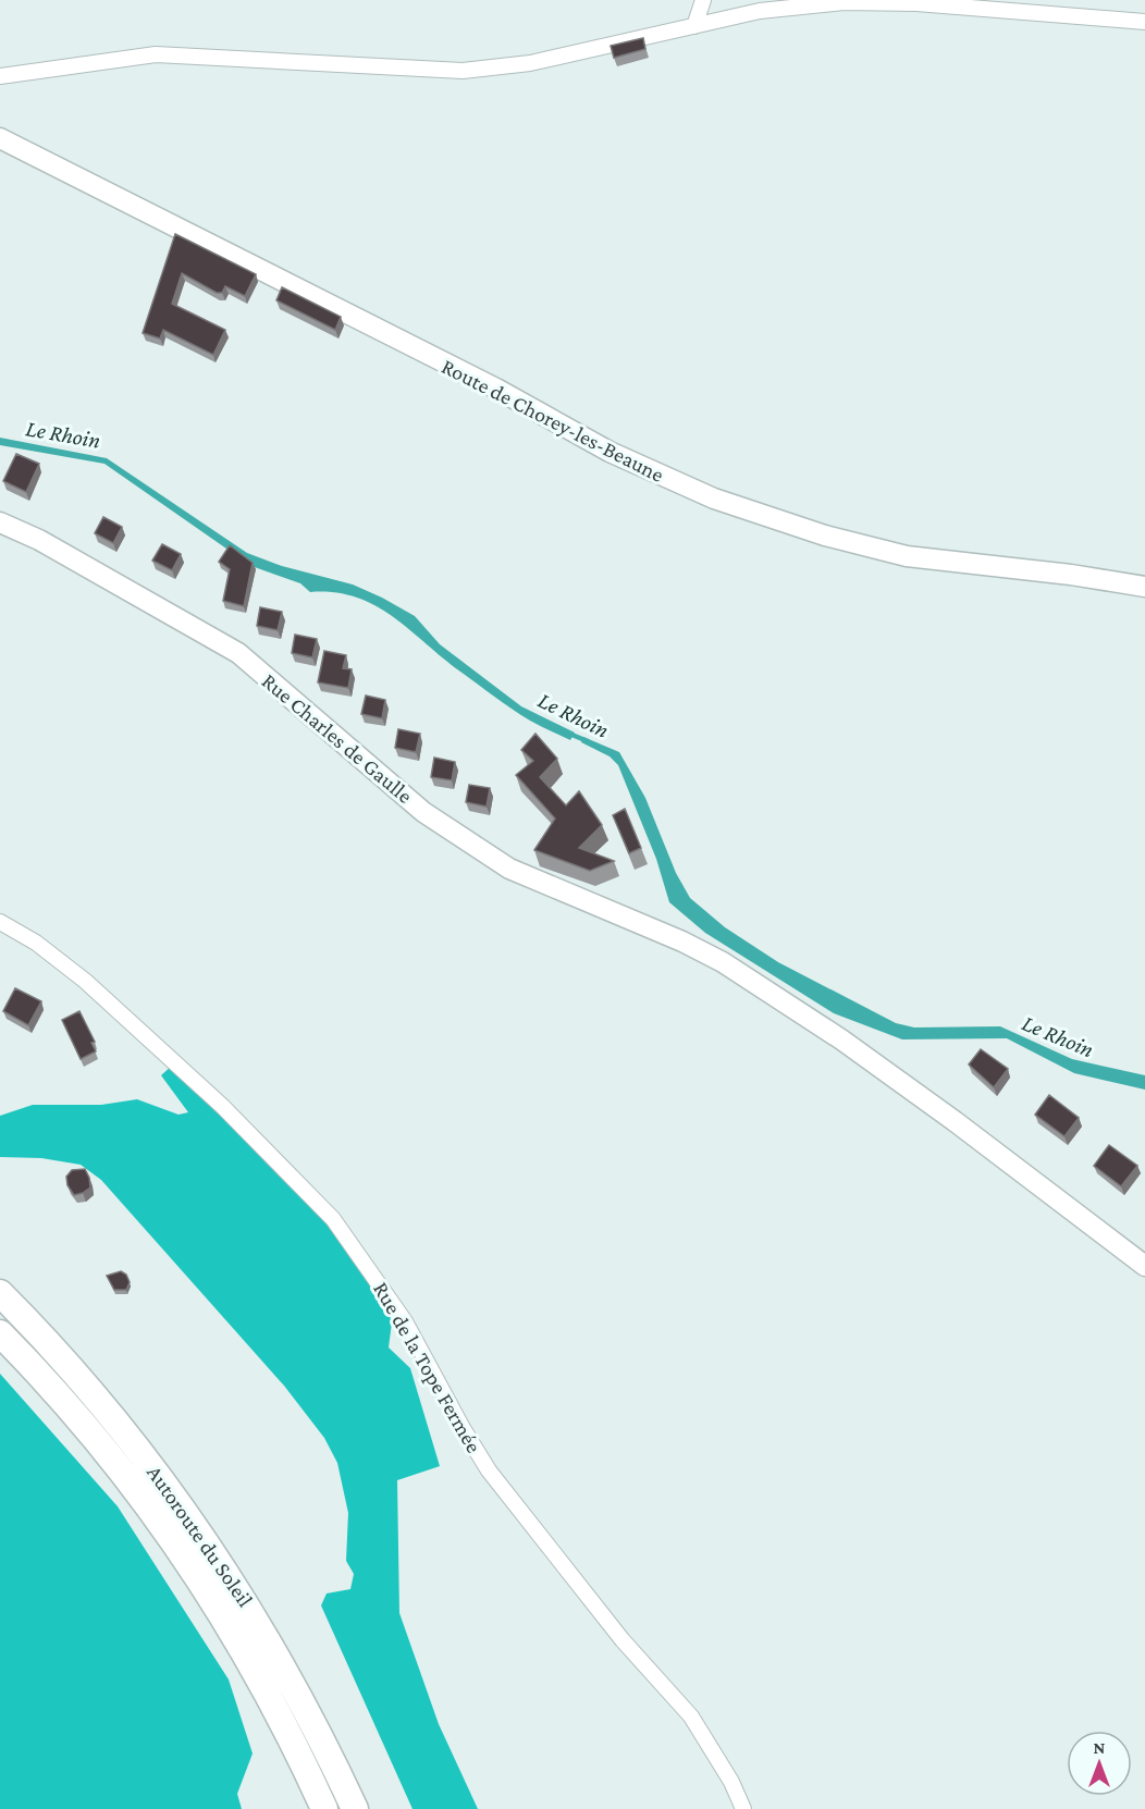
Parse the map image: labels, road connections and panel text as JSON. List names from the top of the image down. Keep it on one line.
{"streets":{"highway":["Autoroute du Soleil"],"street":["Route de Chorey-les-Beaune","Rue Charles de Gaulle","Rue de la Tope Fermée"]},"water":["Le Rhoin"],"north":"top"}
